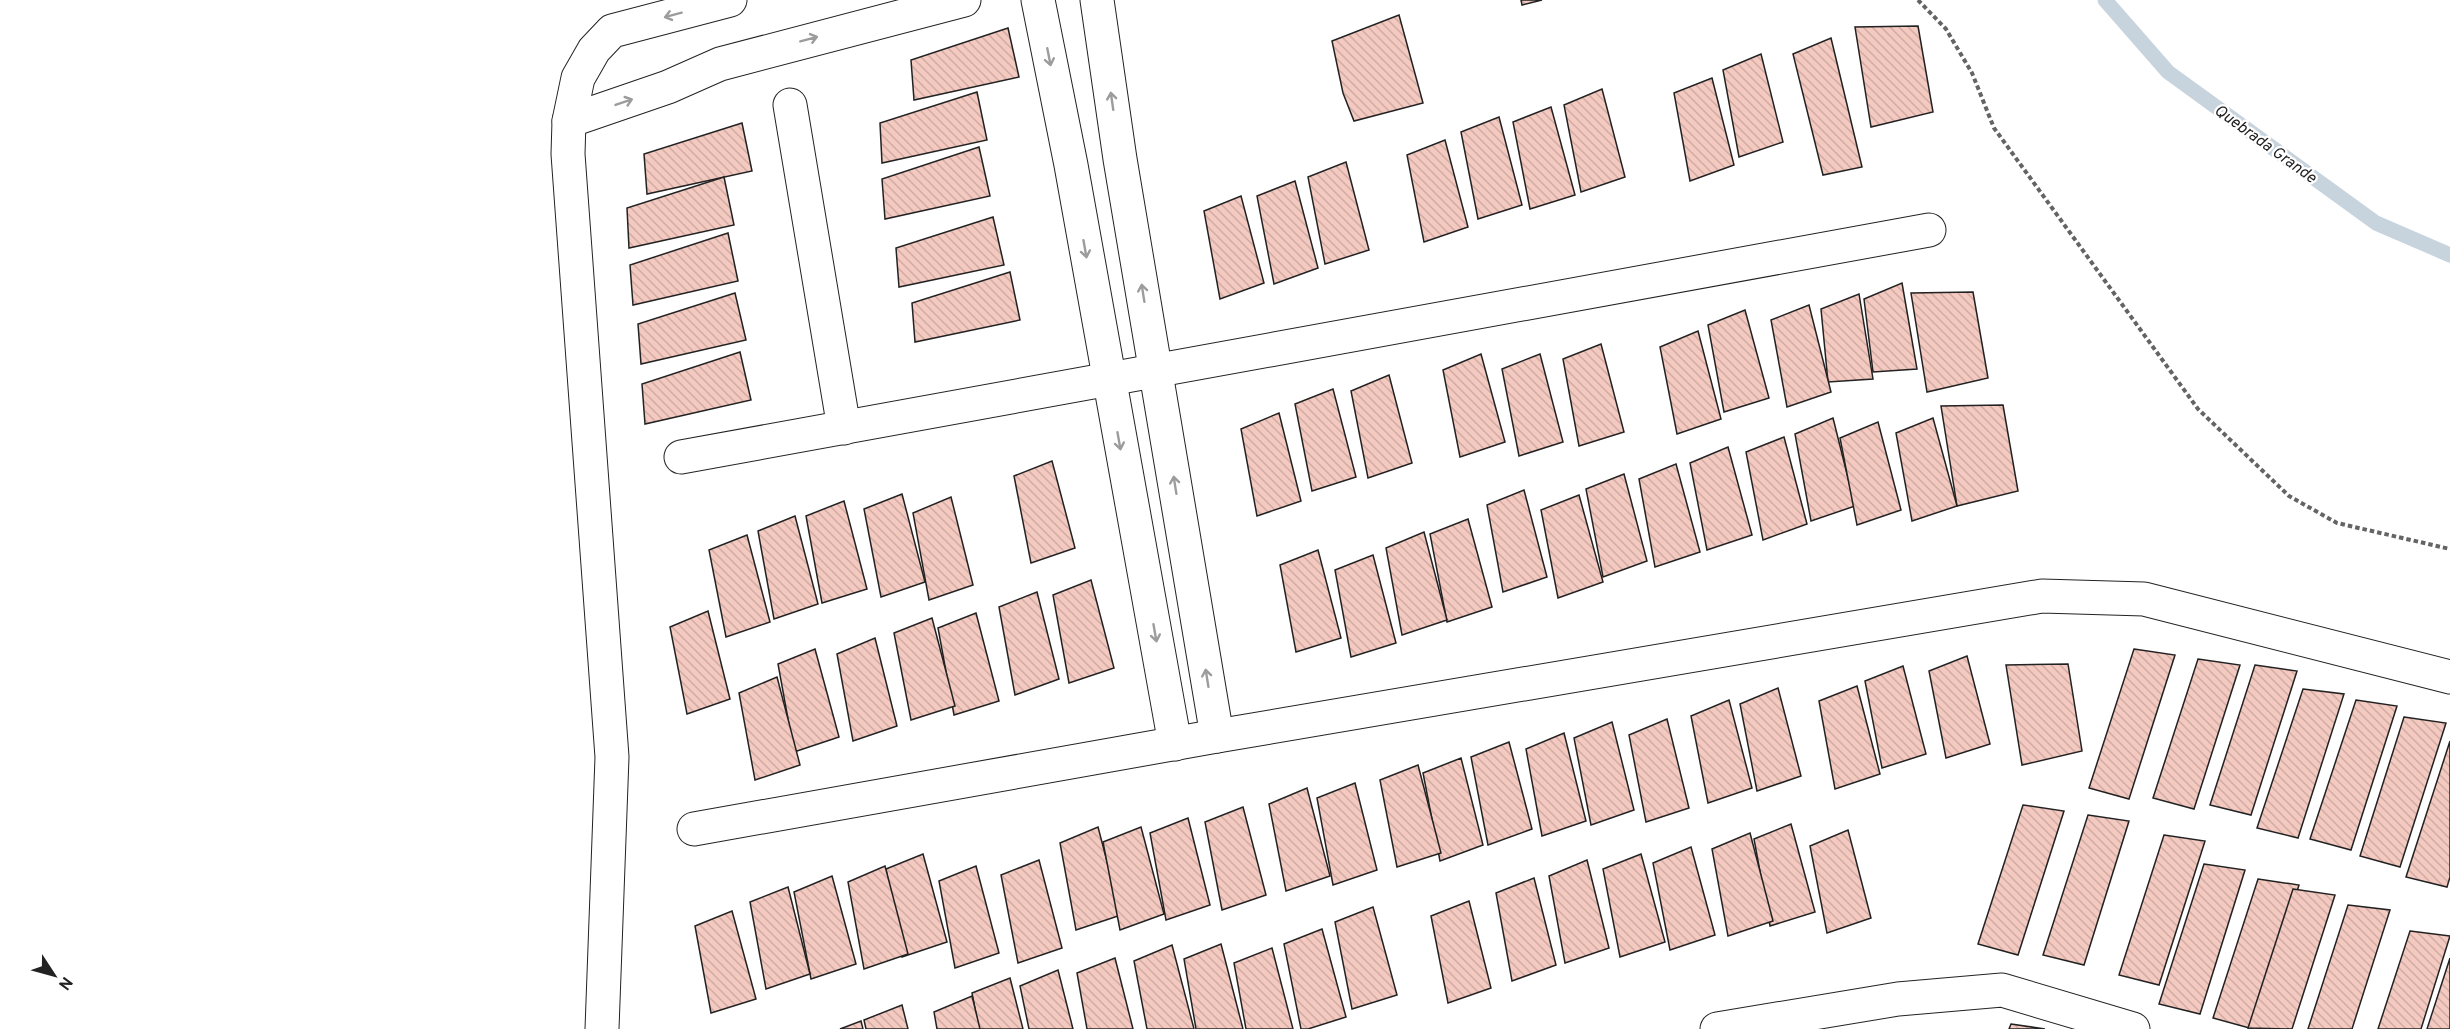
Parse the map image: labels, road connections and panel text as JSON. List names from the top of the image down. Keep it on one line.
{"water":["Quebrada Grande"],"north":"bottom right"}
